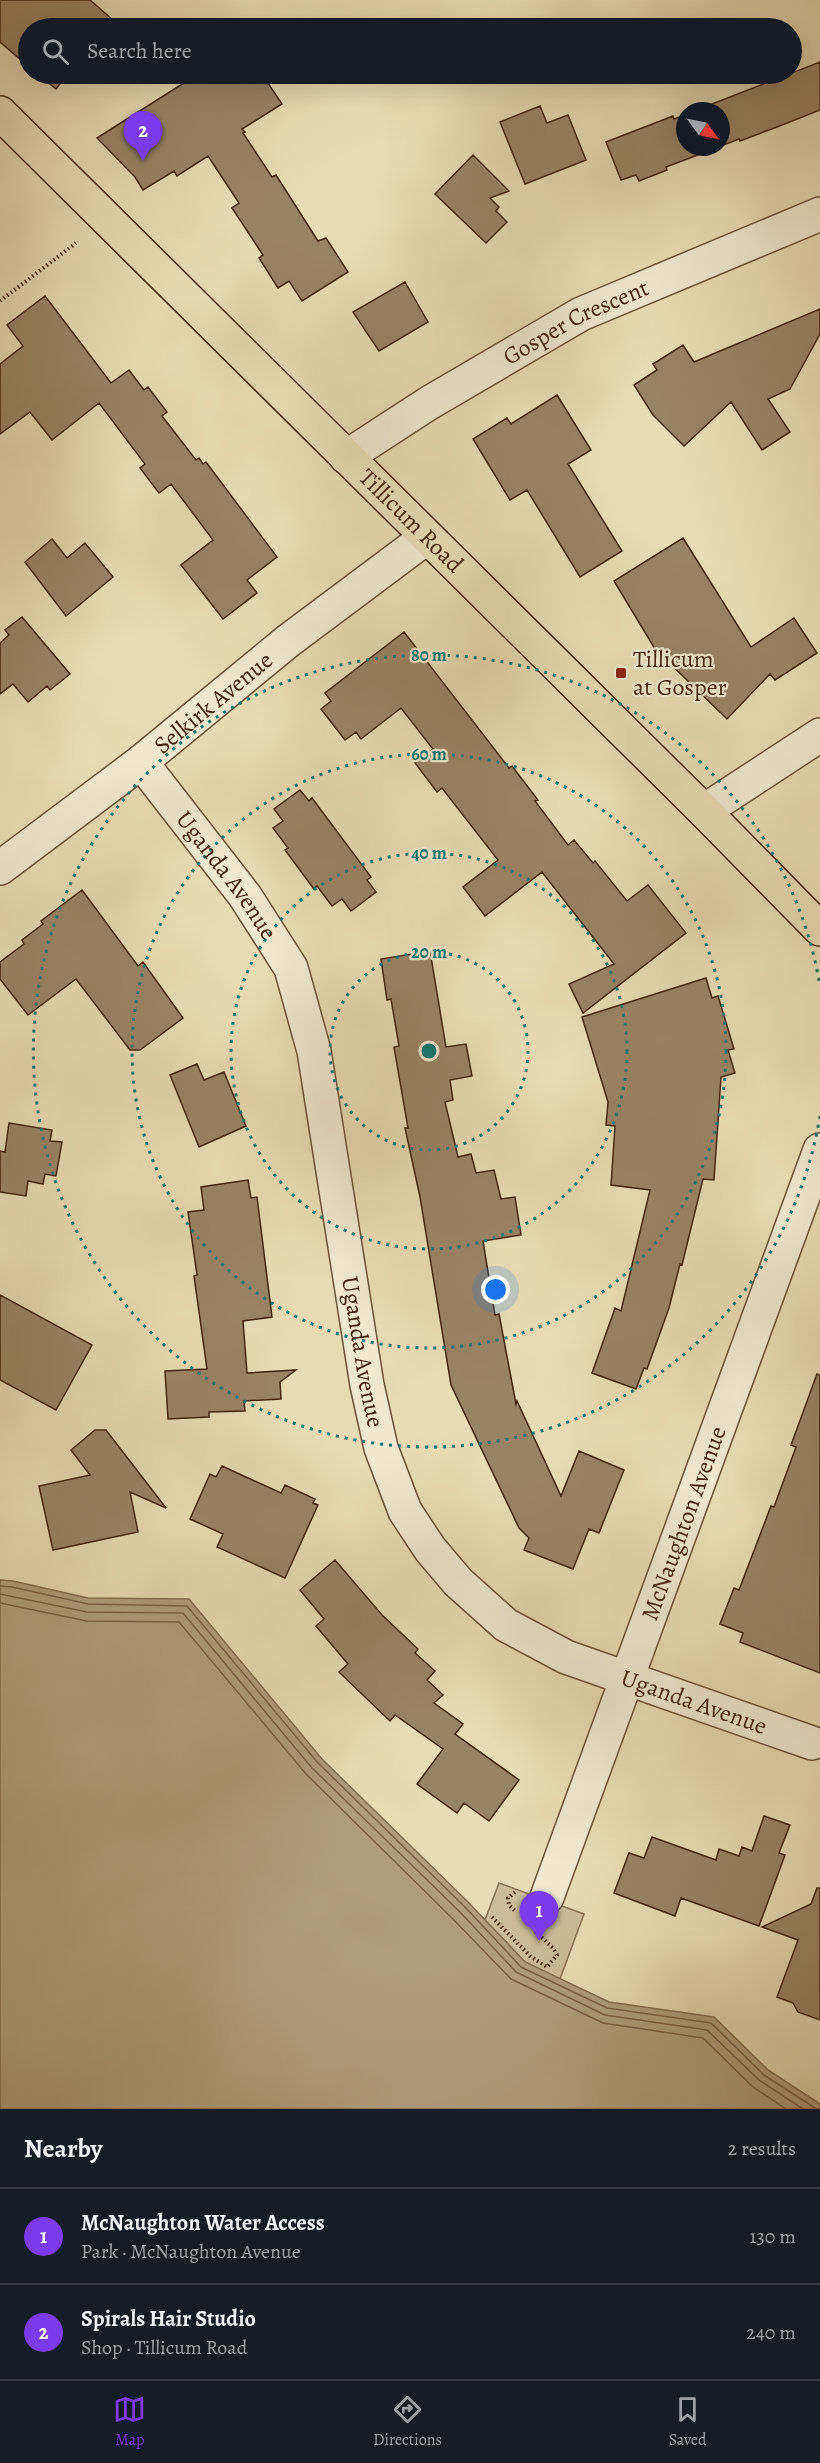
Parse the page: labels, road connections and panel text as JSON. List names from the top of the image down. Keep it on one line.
{"streets":{"main road":["Tillicum Road"],"street":["Gosper Crescent","Selkirk Avenue","Uganda Avenue","McNaughton Avenue"]},"crossings":[["Gosper Crescent","Tillicum Road"],["Tillicum Road","Selkirk Avenue"],["Selkirk Avenue","Uganda Avenue"],["Uganda Avenue","McNaughton Avenue"]],"places":{"transit":["Tillicum at Gosper"]},"north":"bottom right","page":{"search":"Search here","pins":["2","1"],"heading":["Nearby","2 results"],"list":[{"mark":"1","name":"McNaughton Water Access","note":"Park · McNaughton Avenue","value":"130 m"},{"mark":"2","name":"Spirals Hair Studio","note":"Shop · Tillicum Road","value":"240 m"}],"nav":["Map","Directions","Saved"]},"rings":["80 m","60 m","40 m","20 m"]}
